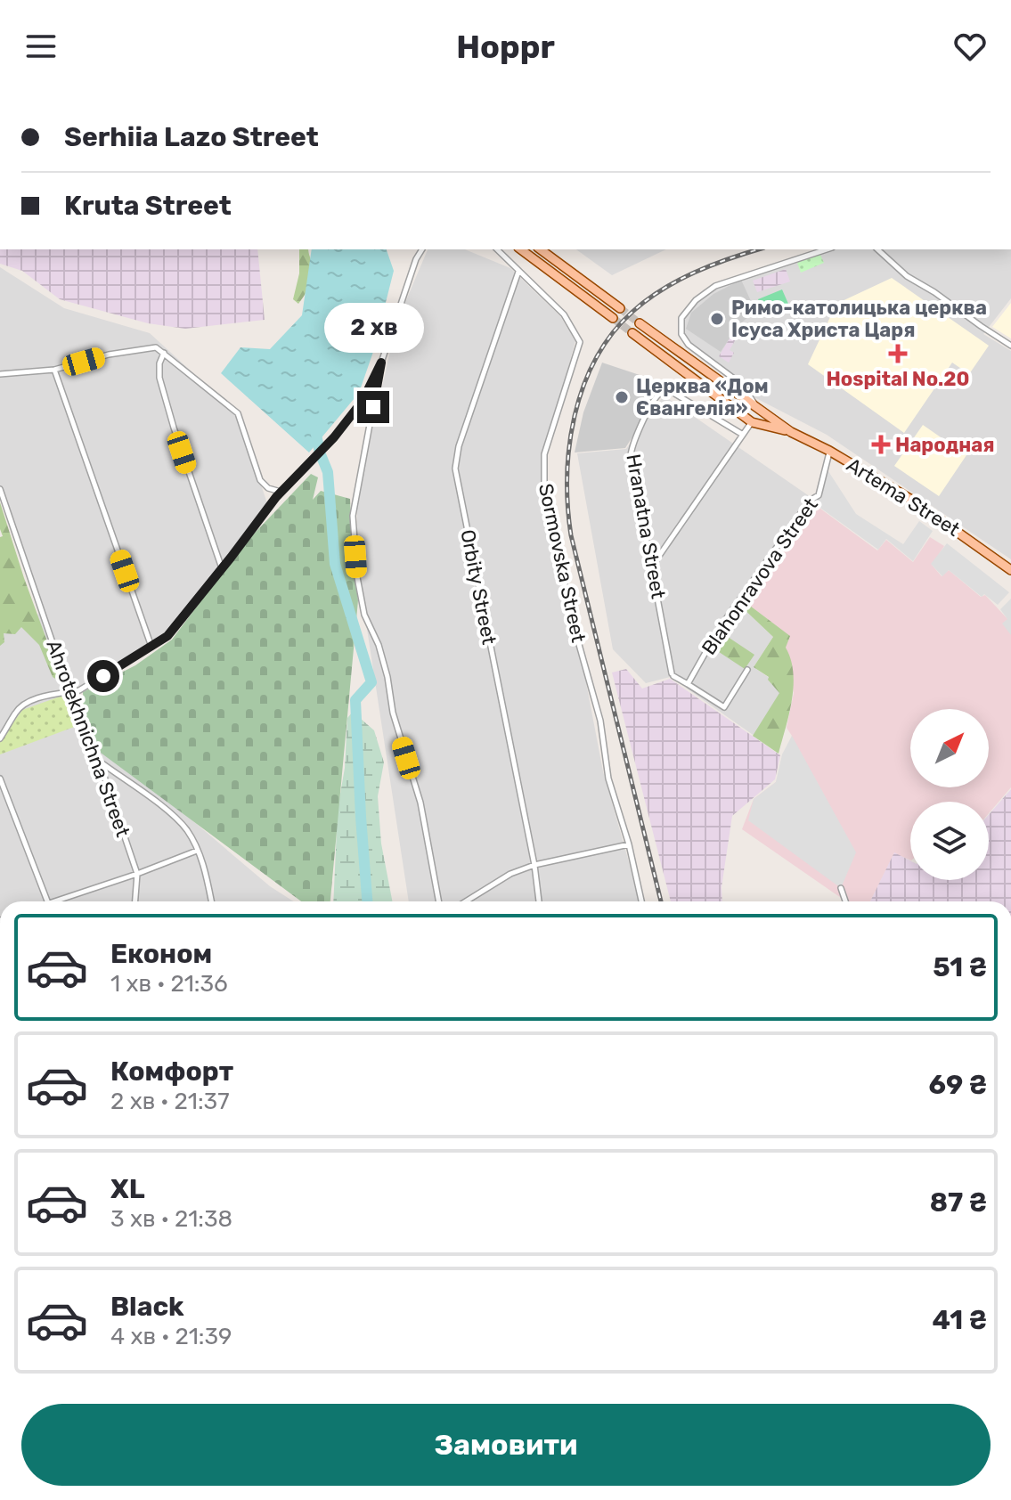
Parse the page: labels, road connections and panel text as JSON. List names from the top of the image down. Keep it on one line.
{"streets":{"main road":["Artema Street"],"street":["Hranatna Street","Sormovska Street","Blahonravova Street","Orbity Street","Ahrotekhnichna Street"]},"crossings":[["Artema Street","Blahonravova Street"],["Hranatna Street","Blahonravova Street"],["Sormovska Street","Orbity Street"]],"places":{"other":["Римо-католицька церква Ісуса Христа Царя","Церква «Дом Євангелія»"],"health":["Hospital No.20","Народная"]},"north":"top right","page":{"header":"Hoppr","banner":["Serhiia Lazo Street","Kruta Street"],"bubble":"2 хв","list":[{"name":"Економ","note":"1 хв · 21:36","value":"51 ₴"},{"name":"Комфорт","note":"2 хв · 21:37","value":"69 ₴"},{"name":"XL","note":"3 хв · 21:38","value":"87 ₴"},{"name":"Black","note":"4 хв · 21:39","value":"41 ₴"}],"buttons":"Замовити"}}
